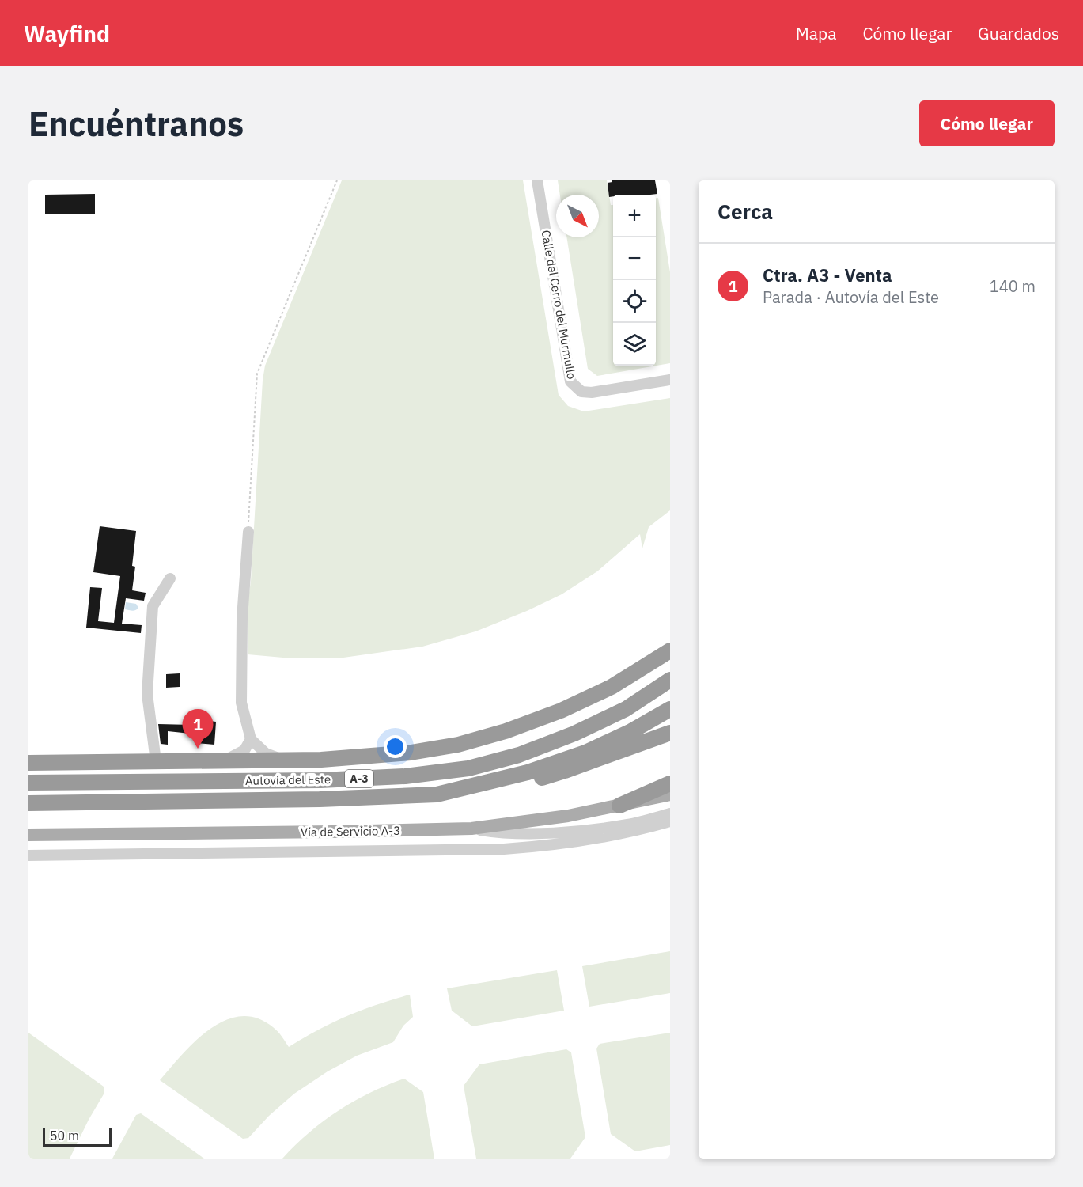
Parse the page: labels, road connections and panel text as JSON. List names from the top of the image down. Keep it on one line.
{"streets":{"highway":["A-3","Autovía del Este"],"main road":["Vía de Servicio A-3"],"street":["Calle del Cerro del Murmullo"]},"scale_bar":"50 m","north":"bottom right","page":{"header":"Wayfind","nav":["Mapa","Cómo llegar","Guardados"],"buttons":"Cómo llegar","title":"Encuéntranos","heading":"Cerca","map_buttons":["+","−"],"list":[{"mark":"1","name":"Ctra. A3 - Venta","note":"Parada · Autovía del Este","value":"140 m"}],"pins":"1","scale":"50 m"}}
